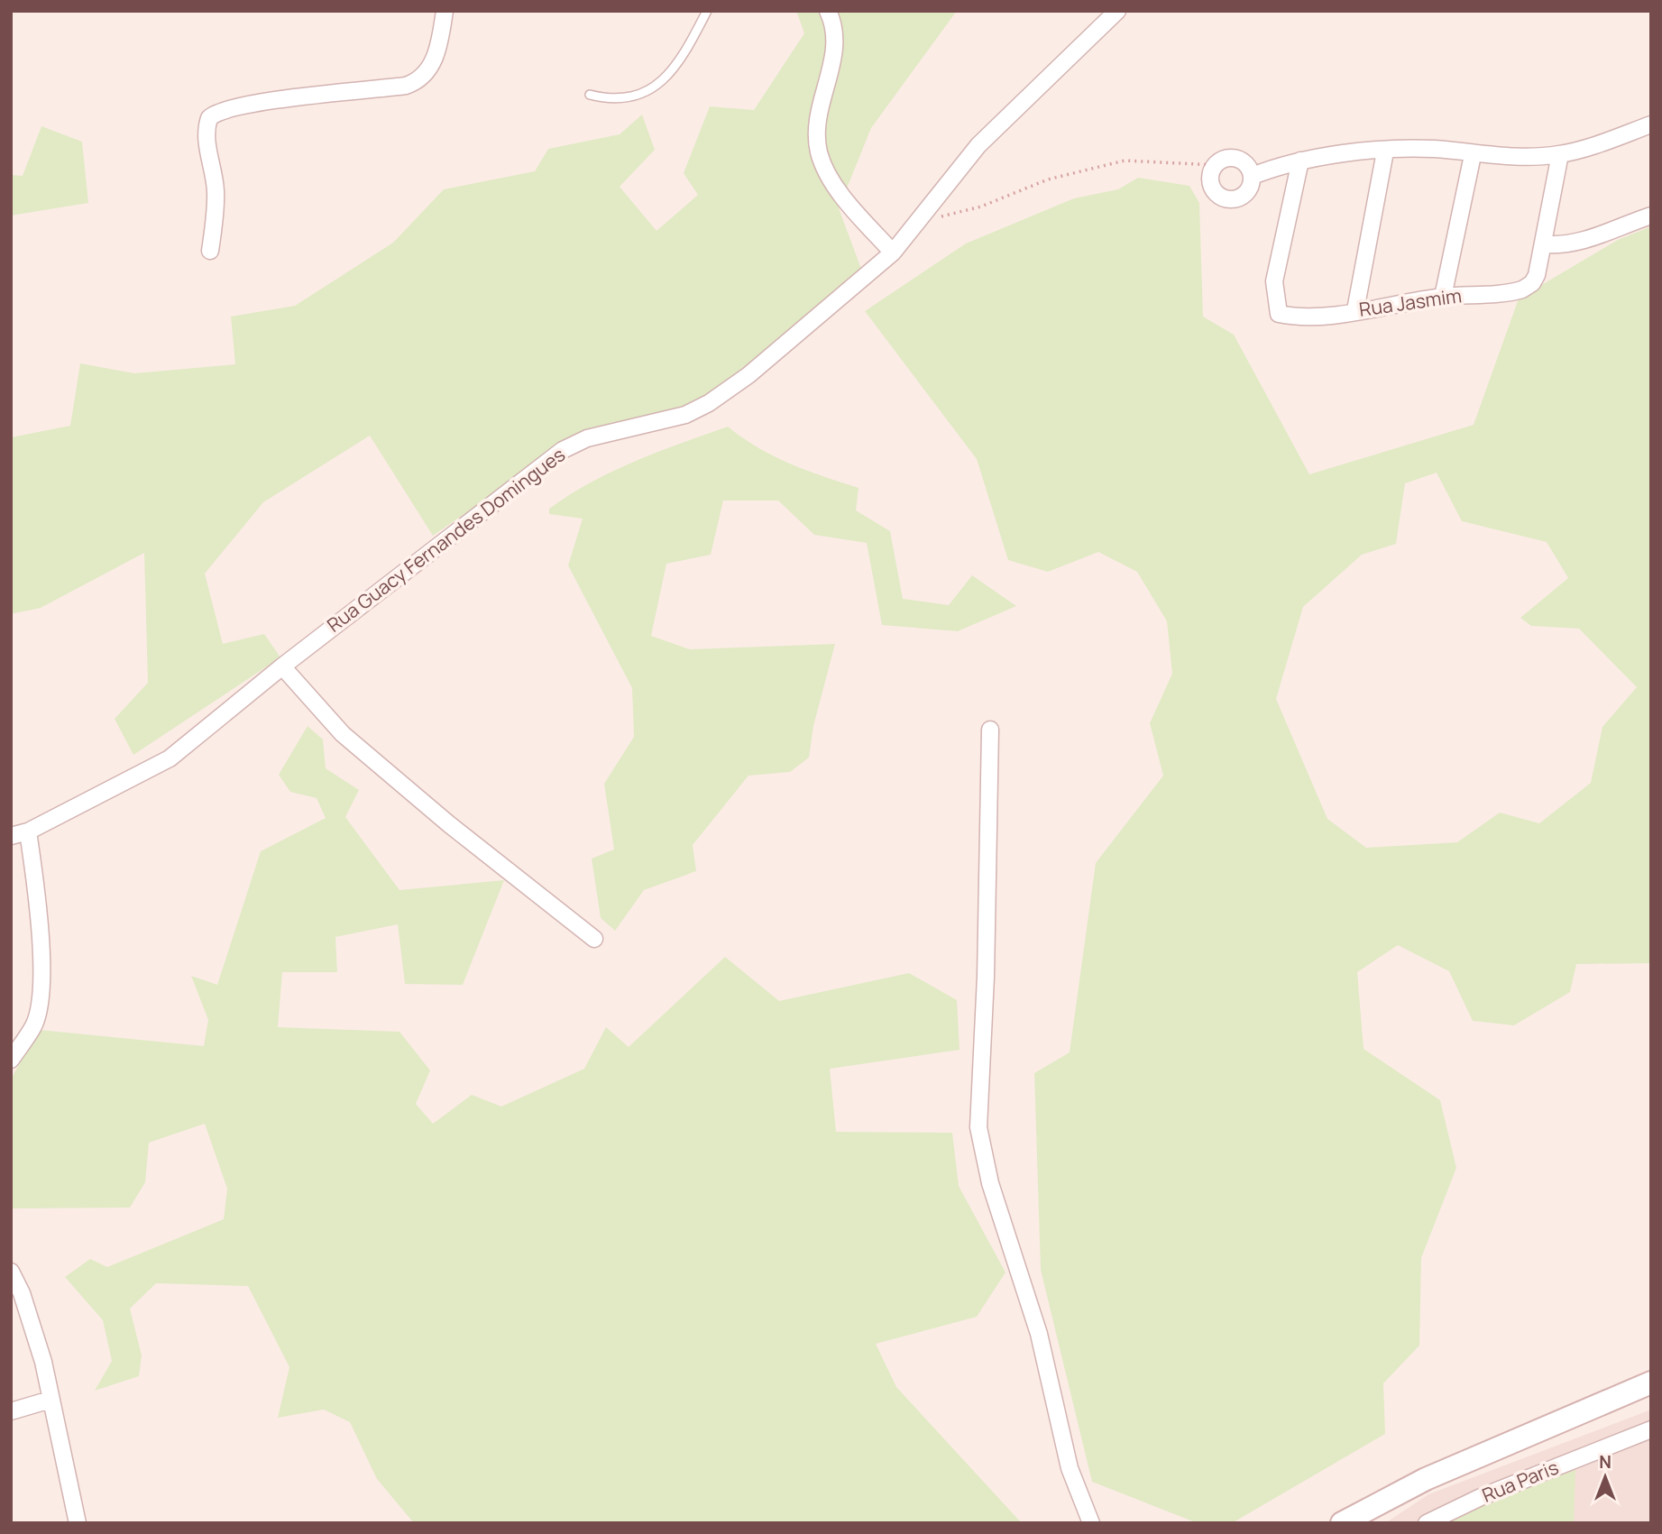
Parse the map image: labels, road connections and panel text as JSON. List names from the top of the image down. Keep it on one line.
{"streets":{"street":["Rua Jasmim","Rua Guacy Fernandes Domingues","Rua Paris"]},"north":"top"}
